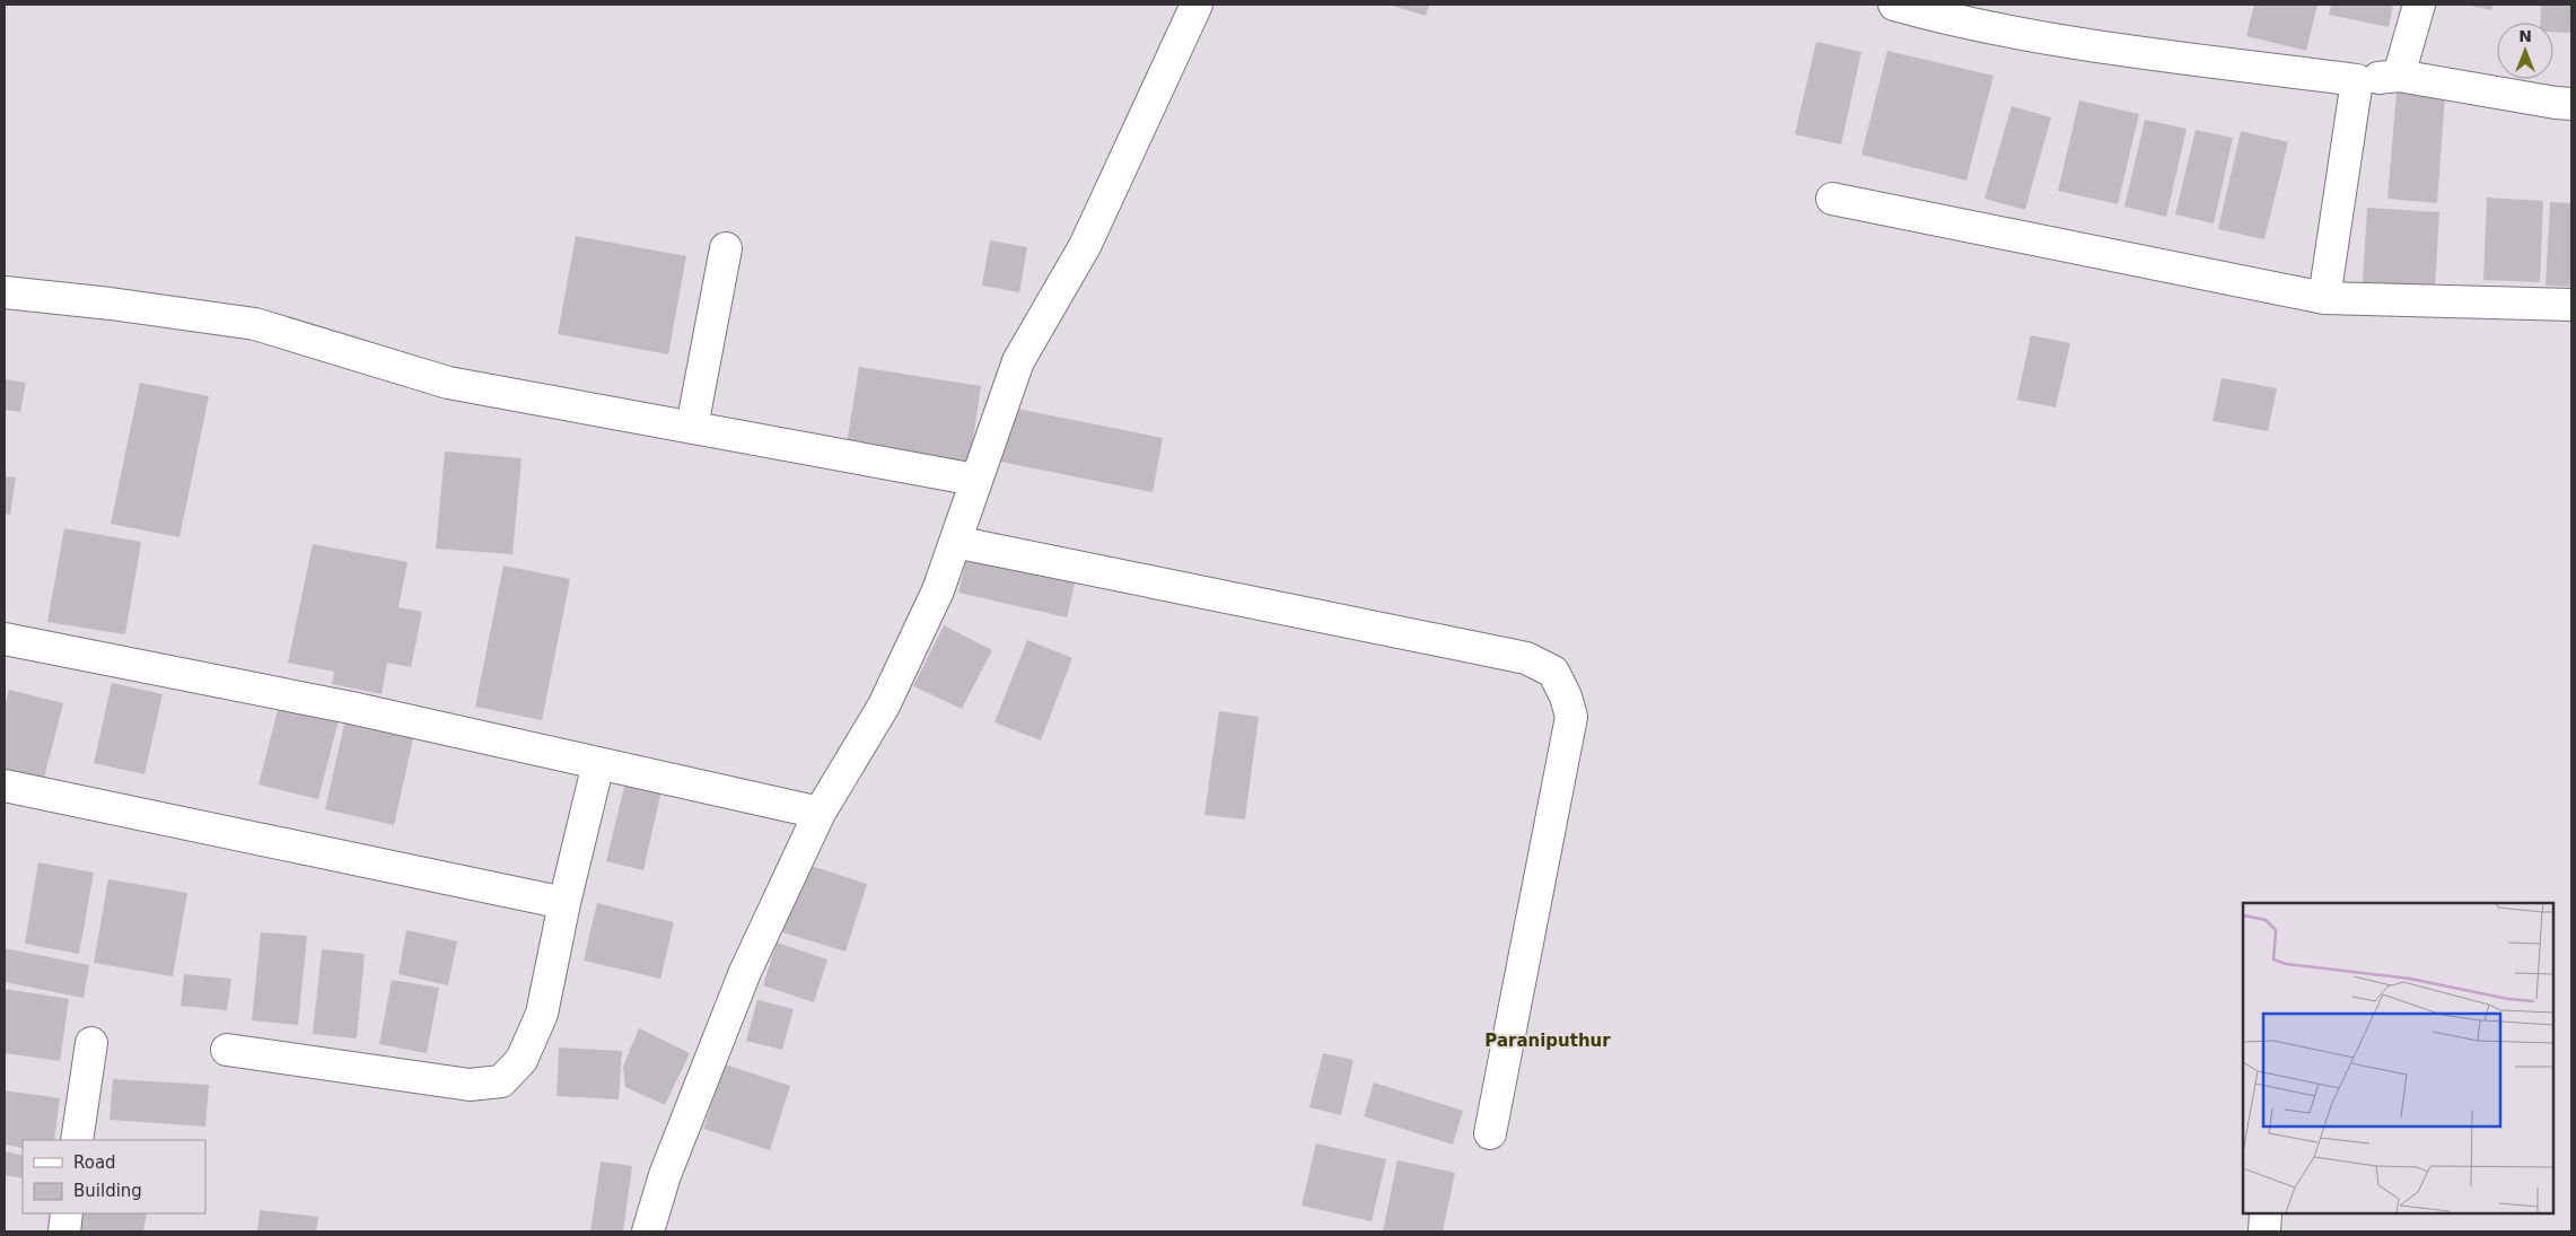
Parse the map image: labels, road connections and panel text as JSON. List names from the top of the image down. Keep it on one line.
{"districts":["Paraniputhur"],"legend":["Road","Building"],"north":"top"}
